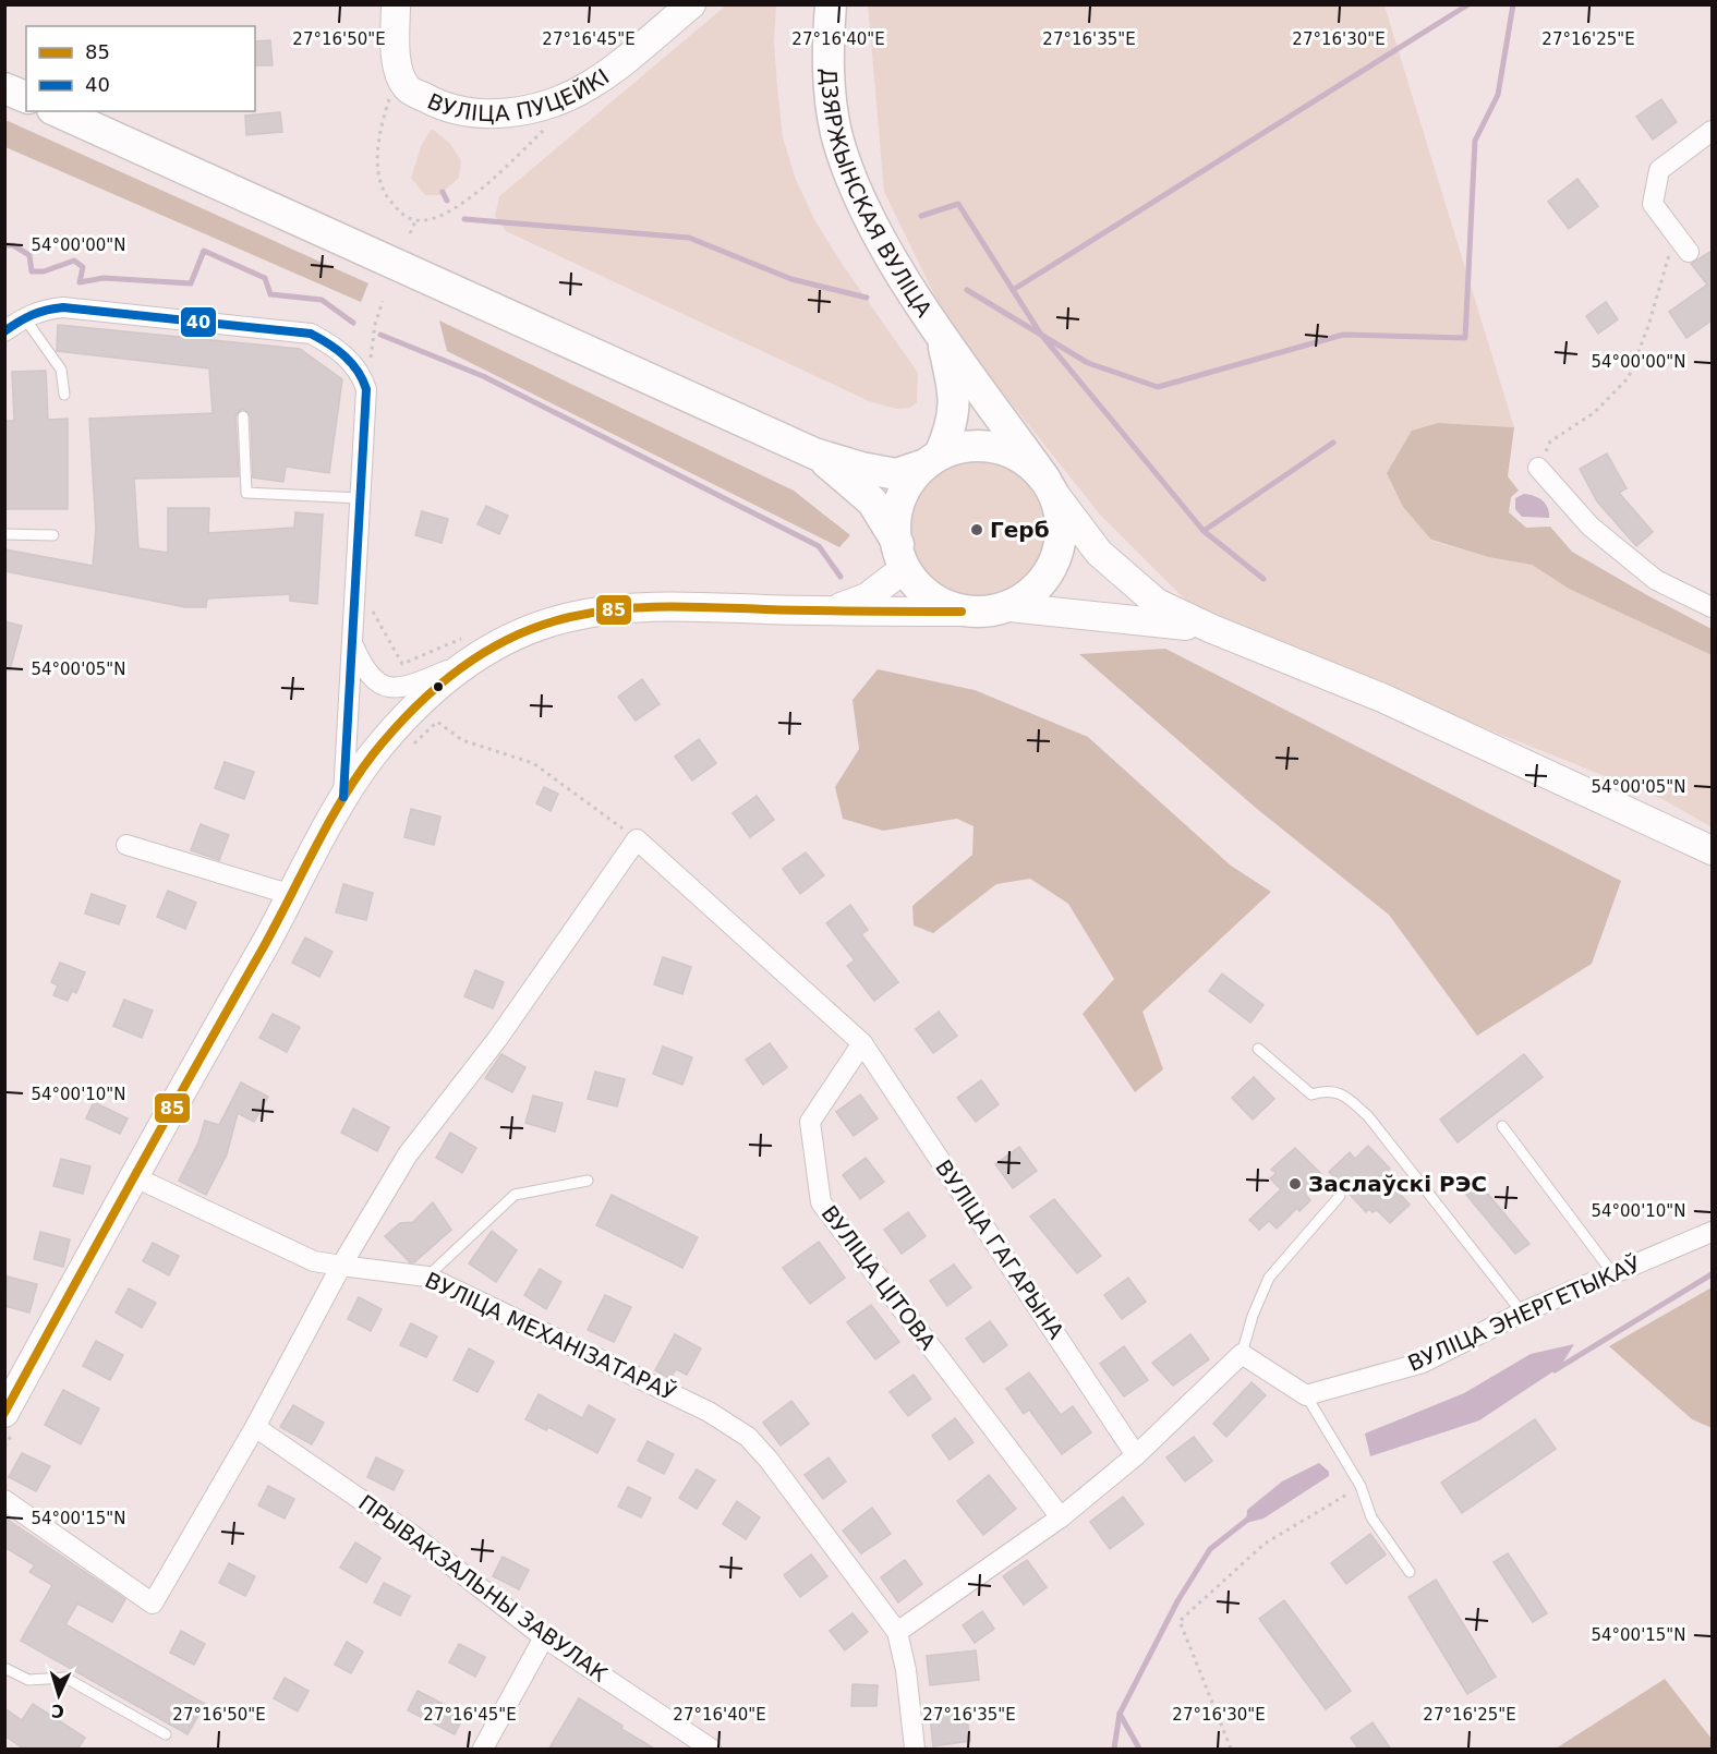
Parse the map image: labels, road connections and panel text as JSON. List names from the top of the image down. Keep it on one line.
{"streets":{"main road":["ВУЛІЦА ПУЦЕЙКІ","ДЗЯРЖЫНСКАЯ ВУЛІЦА"],"street":["ВУЛІЦА ГАГАРЫНА","ВУЛІЦА ЦІТОВА","ВУЛІЦА ЭНЕРГЕТЫКАЎ","ВУЛІЦА МЕХАНІЗАТАРАЎ","ПРЫВАКЗАЛЬНЫ ЗАВУЛАК"]},"crossings":[["ВУЛІЦА ГАГАРЫНА","ВУЛІЦА ЦІТОВА"]],"places":["Герб","Заслаўскі РЭС"],"lines":["transit line 40","transit line 85"],"legend":["85","40"],"north":"bottom","coordinates":["27°16'50\"E","27°16'45\"E","27°16'40\"E","27°16'35\"E","27°16'30\"E","27°16'25\"E","54°00'00\"N","54°00'05\"N","54°00'10\"N","54°00'15\"N"]}
